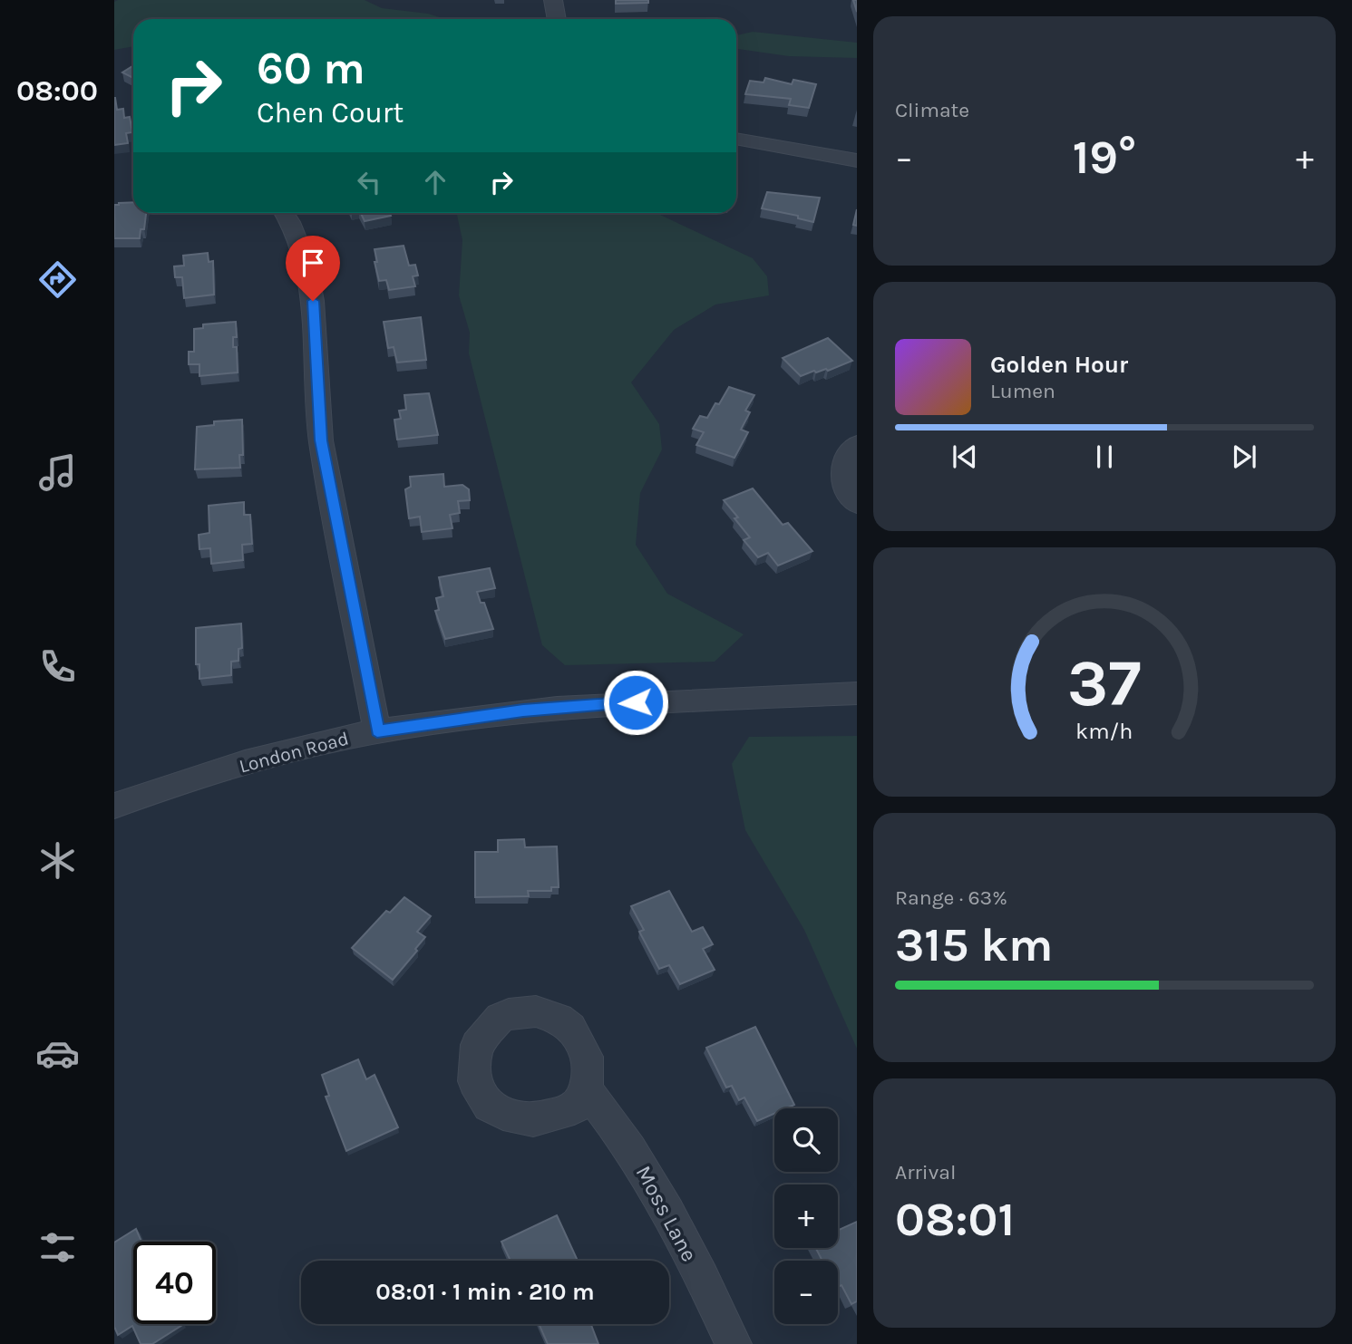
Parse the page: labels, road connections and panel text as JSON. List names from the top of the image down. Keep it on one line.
{"streets":{"street":["London Road","Moss Lane"]},"page":{"tabs":"08:00","tile":["Climate",["Range · 63%","315 km"],["Arrival","08:01"]],"turn":["60 m","Chen Court"],"heat":["−","19°","+"],"song":["Golden Hour","Lumen"],"map_buttons":["+","−"],"limit":"40","trip":"08:01 · 1 min · 210 m","gauge":["37","km/h"]}}
